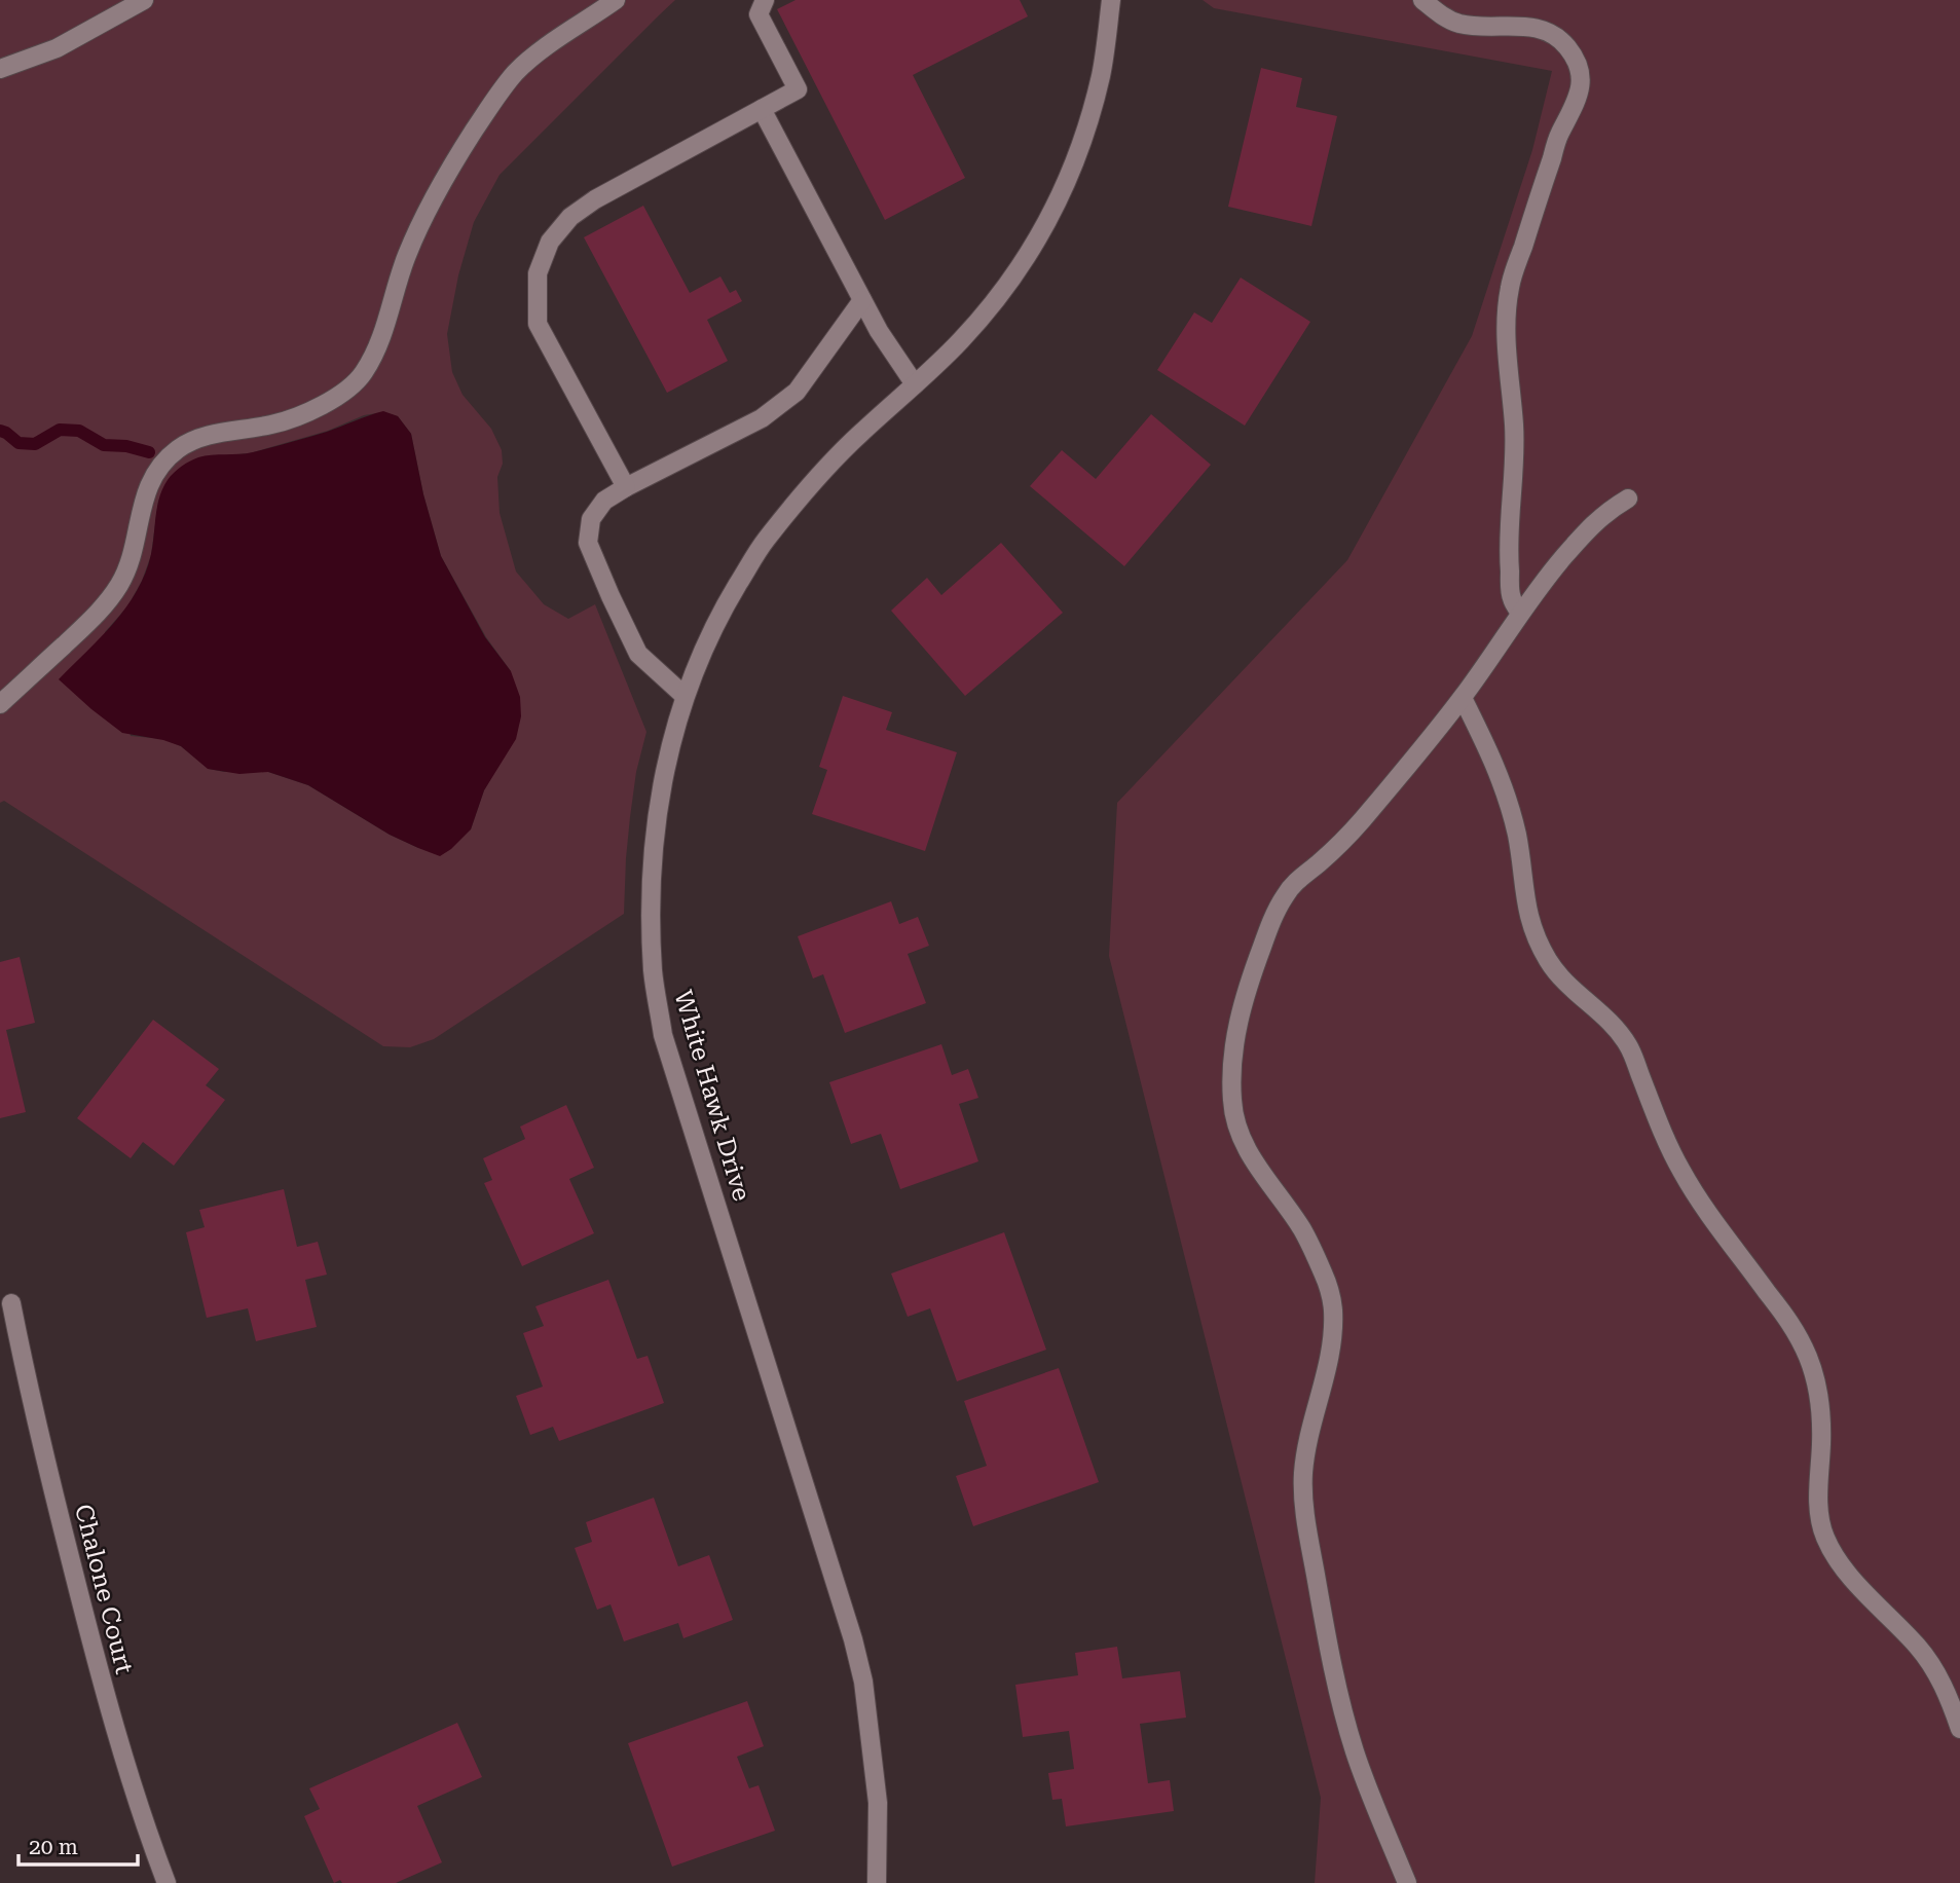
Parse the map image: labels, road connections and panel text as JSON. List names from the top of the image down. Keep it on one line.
{"streets":{"street":["White Hawk Drive","Chalone Court"]},"scale_bar":"20 m"}
